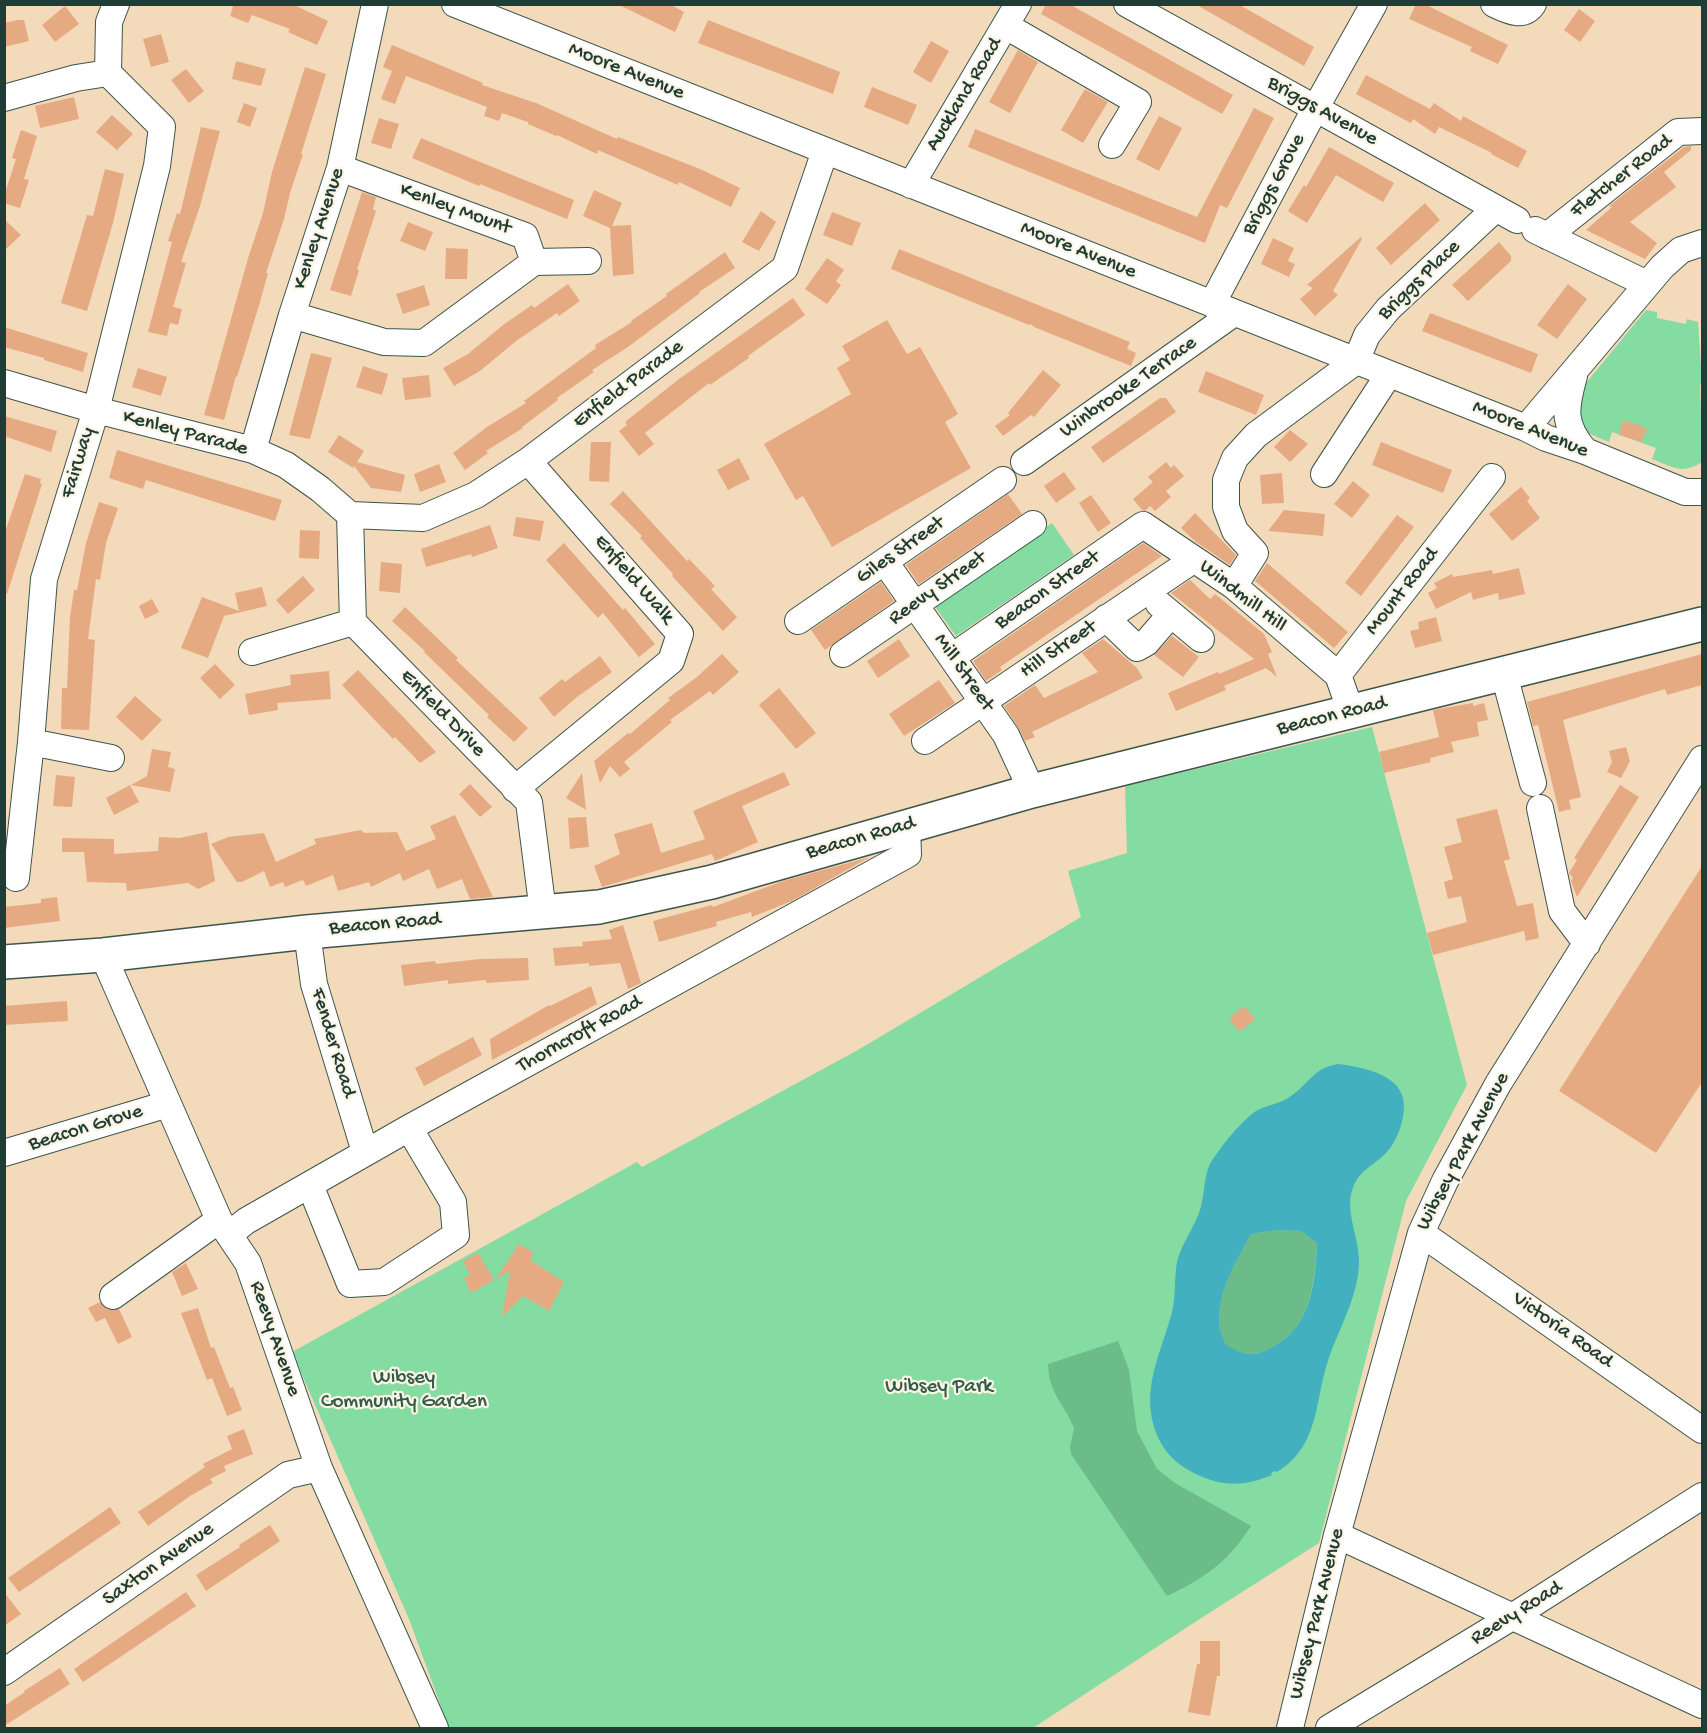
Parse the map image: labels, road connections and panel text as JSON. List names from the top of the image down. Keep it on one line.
{"streets":{"main road":["Beacon Road"],"street":["Moore Avenue","Auckland Road","Briggs Avenue","Fletcher Road","Briggs Grove","Kenley Mount","Kenley Avenue","Briggs Place","Enfield Parade","Winbrooke Terrace","Kenley Parade","Fairway","Giles Street","Enfield Walk","Reevy Street","Beacon Street","Mount Road","Windmill Hill","Hill Street","Mill Street","Enfield Drive","Thorncroft Road","Fender Road","Beacon Grove","Wibsey Park Avenue","Victoria Road","Reevy Avenue","Saxton Avenue","Reevy Road"]},"crossings":[["Moore Avenue","Auckland Road"],["Moore Avenue","Briggs Grove"],["Moore Avenue","Briggs Place"],["Moore Avenue","Enfield Parade"],["Moore Avenue","Winbrooke Terrace"],["Briggs Avenue","Fletcher Road"],["Briggs Avenue","Briggs Grove"],["Briggs Avenue","Briggs Place"],["Fletcher Road","Briggs Place"],["Briggs Grove","Winbrooke Terrace"],["Kenley Mount","Kenley Avenue"],["Kenley Avenue","Kenley Parade"],["Enfield Parade","Kenley Parade"],["Enfield Parade","Enfield Walk"],["Kenley Parade","Fairway"],["Giles Street","Mill Street"],["Enfield Walk","Enfield Drive"],["Reevy Street","Mill Street"],["Beacon Street","Windmill Hill"],["Beacon Street","Mill Street"],["Mount Road","Windmill Hill"],["Windmill Hill","Hill Street"],["Hill Street","Mill Street"],["Mill Street","Beacon Road"],["Enfield Drive","Beacon Road"],["Beacon Road","Thorncroft Road"],["Beacon Road","Fender Road"],["Beacon Road","Reevy Avenue"],["Thorncroft Road","Fender Road"],["Thorncroft Road","Reevy Avenue"],["Beacon Grove","Reevy Avenue"],["Wibsey Park Avenue","Victoria Road"],["Reevy Avenue","Saxton Avenue"]],"parks":["Wibsey Community Garden","Wibsey Park"]}
